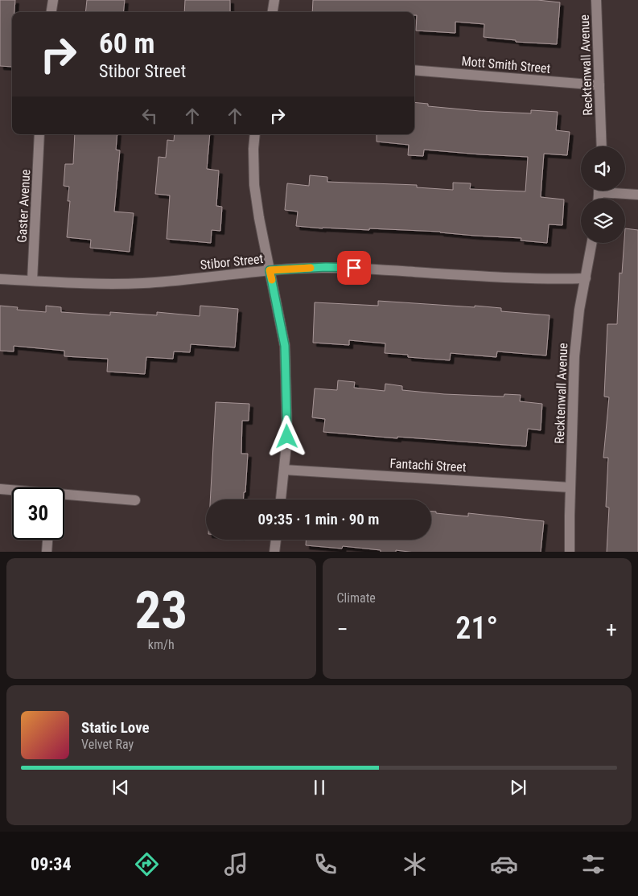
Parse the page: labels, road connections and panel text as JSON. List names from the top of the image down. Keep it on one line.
{"streets":{"street":["Mott Smith Street","Recktenwall Avenue","Gaster Avenue","Stibor Street","Fantachi Street"]},"crossings":[["Mott Smith Street","Recktenwall Avenue"],["Recktenwall Avenue","Stibor Street"],["Recktenwall Avenue","Fantachi Street"],["Gaster Avenue","Stibor Street"]],"page":{"turn":["60 m","Stibor Street"],"limit":"30","trip":"09:35 · 1 min · 90 m","tile":[["23","km/h"],"Climate"],"heat":["−","21°","+"],"song":["Static Love","Velvet Ray"],"tabs":"09:34"}}
